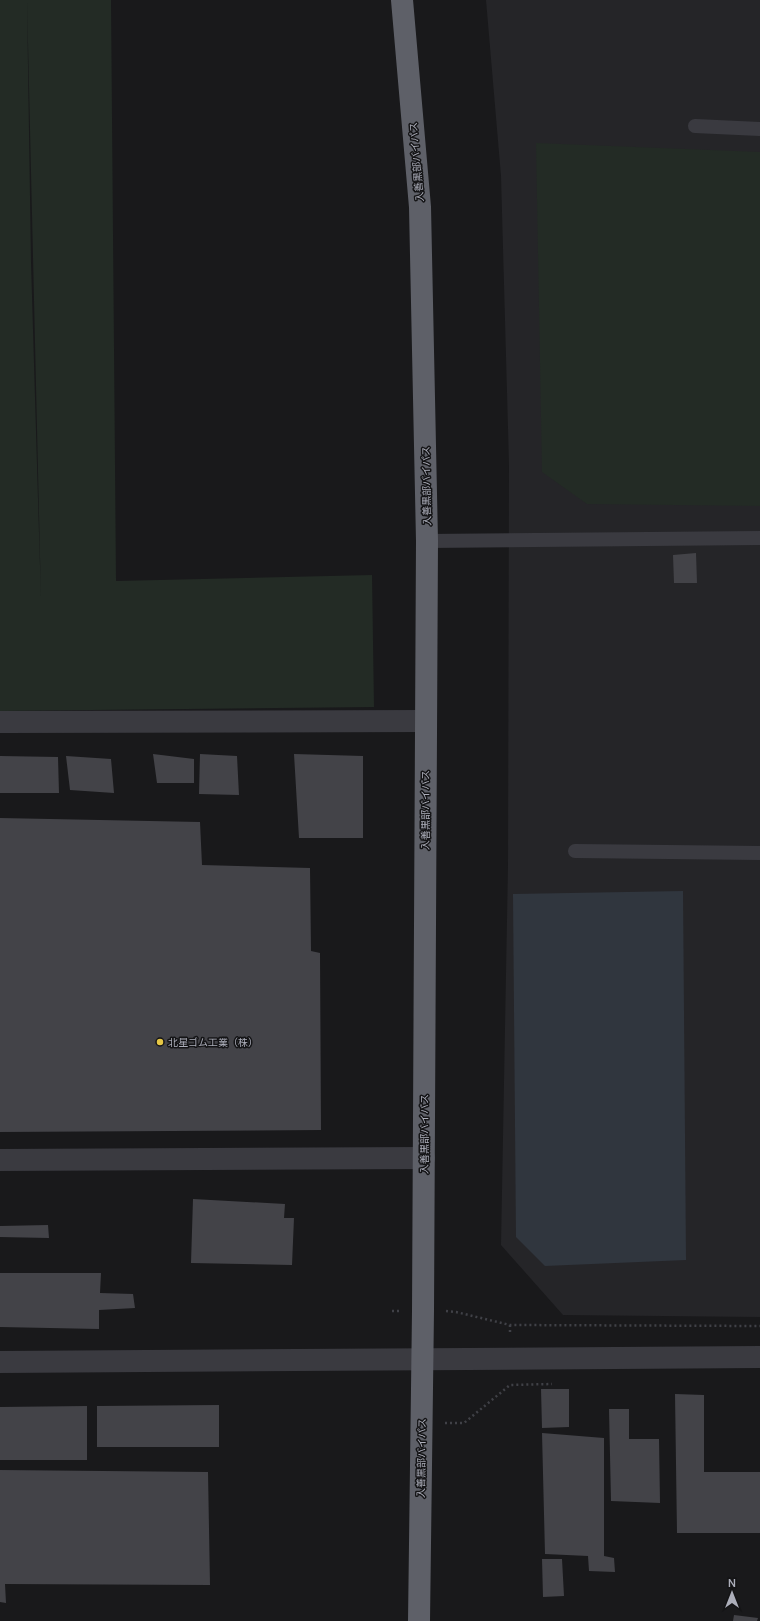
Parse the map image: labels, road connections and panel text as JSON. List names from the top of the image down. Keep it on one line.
{"streets":{"highway":["入善黒部バイパス"]},"places":["北星ゴム工業（株）"],"north":"top"}
